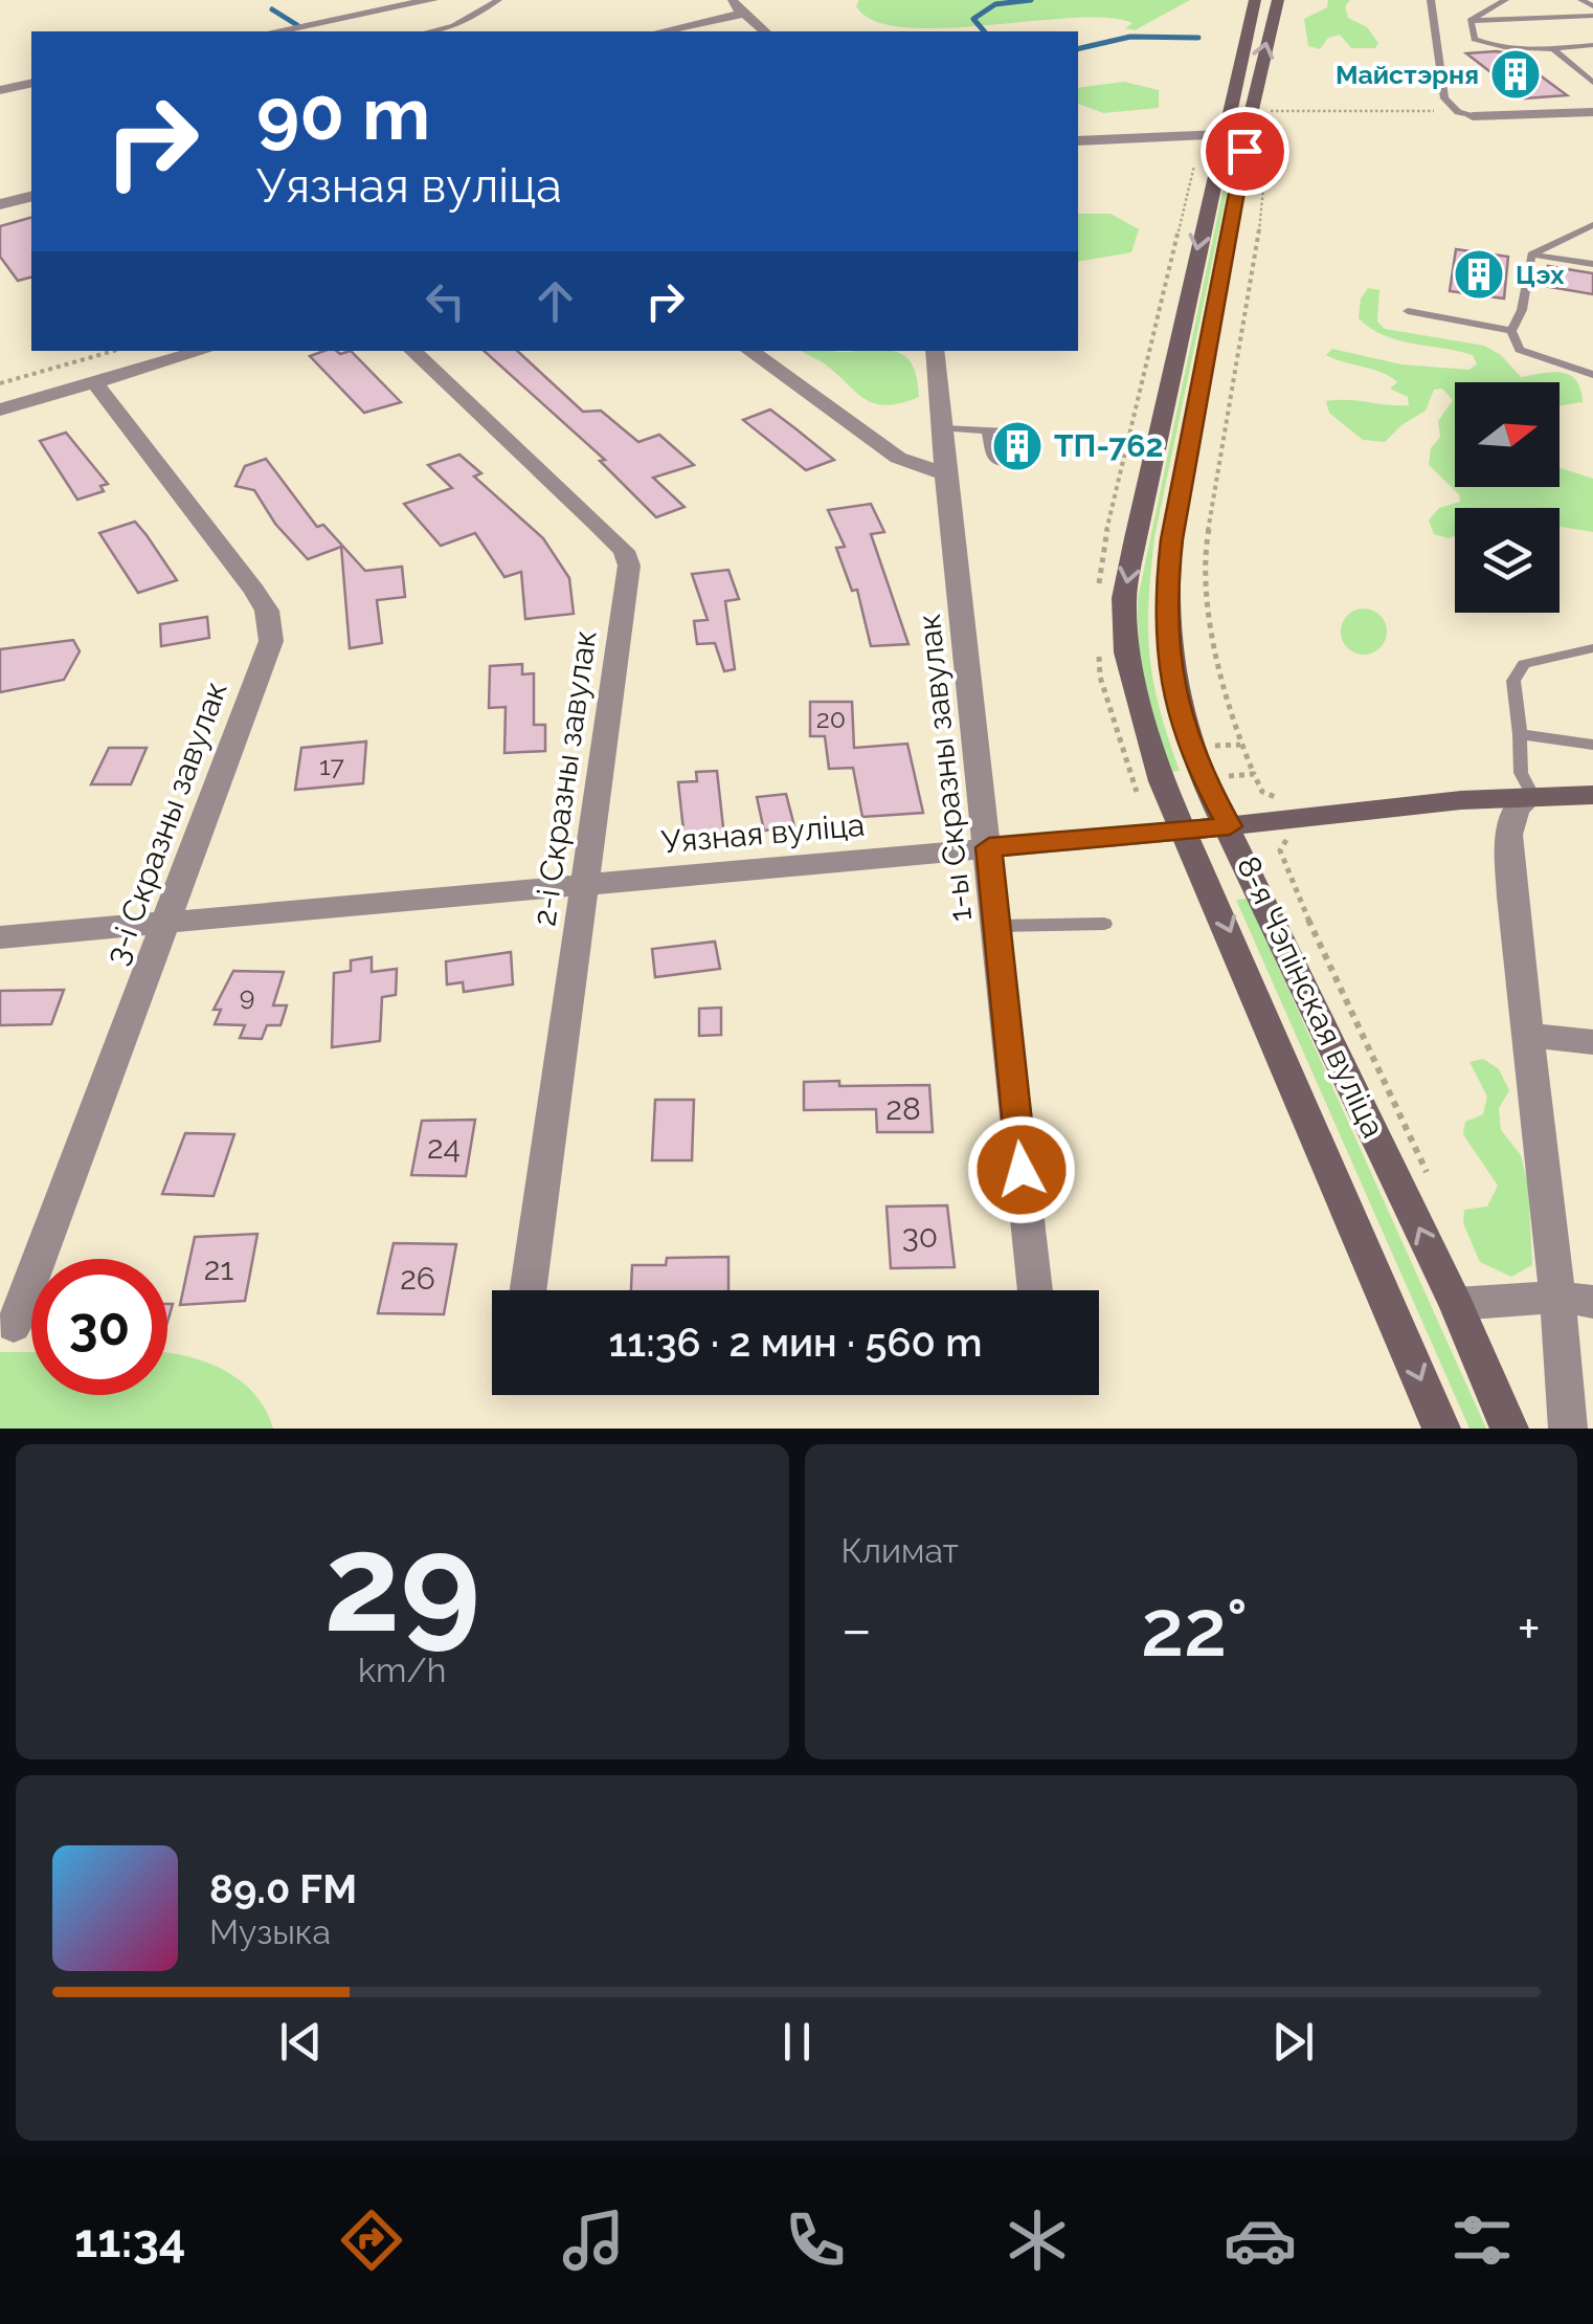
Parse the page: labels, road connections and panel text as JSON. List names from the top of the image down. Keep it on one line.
{"streets":{"main road":["Уязная вуліца","8-я Чэпінская вуліца"],"street":["1-ы Скразны завулак","2-і Скразны завулак","3-і Скразны завулак"]},"crossings":[["1-ы Скразны завулак","Уязная вуліца"],["2-і Скразны завулак","Уязная вуліца"],["3-і Скразны завулак","Уязная вуліца"],["Уязная вуліца","8-я Чэпінская вуліца"]],"places":{"building":["Майстэрня","Цэх","ТП-762"]},"house_numbers":["20","17","9","28","24","30","21","26"],"north":"right","page":{"turn":["90 m","Уязная вуліца"],"limit":"30","trip":"11:36 · 2 мин · 560 m","tile":[["29","km/h"],"Климат"],"heat":["−","22°","+"],"song":["89.0 FM","Музыка"],"tabs":"11:34"}}
